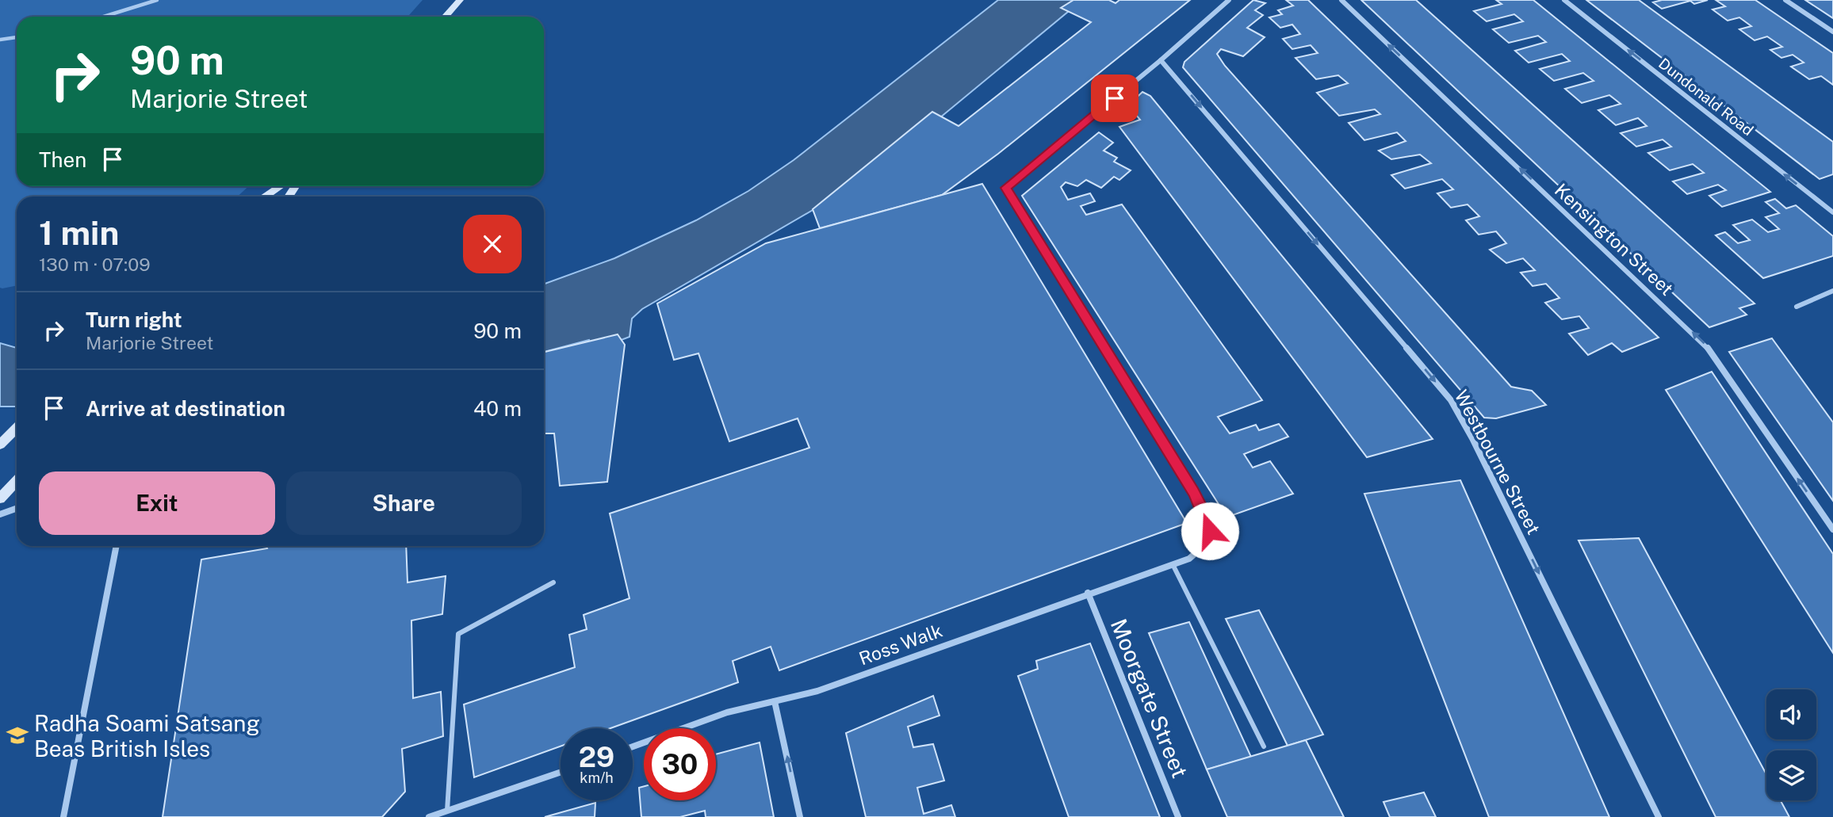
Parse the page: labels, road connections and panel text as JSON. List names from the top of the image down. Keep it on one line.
{"streets":{"street":["Dundonald Road","Kensington Street","Westbourne Street","Ross Walk","Moorgate Street"]},"crossings":[["Westbourne Street","Ross Walk"],["Ross Walk","Moorgate Street"]],"one_way":["Dundonald Road","Kensington Street","Westbourne Street"],"places":{"school or university":["Radha Soami Satsang Beas British Isles"]},"page":{"turn":["90 m","Marjorie Street"],"then":"Then","heading":["1 min","130 m · 07:09"],"list":[{"name":"Turn right","note":"Marjorie Street","value":"90 m"},{"name":"Arrive at destination","value":"40 m"}],"buttons":["Exit","Share"],"speed":"29 km/h","limit":"30"}}
